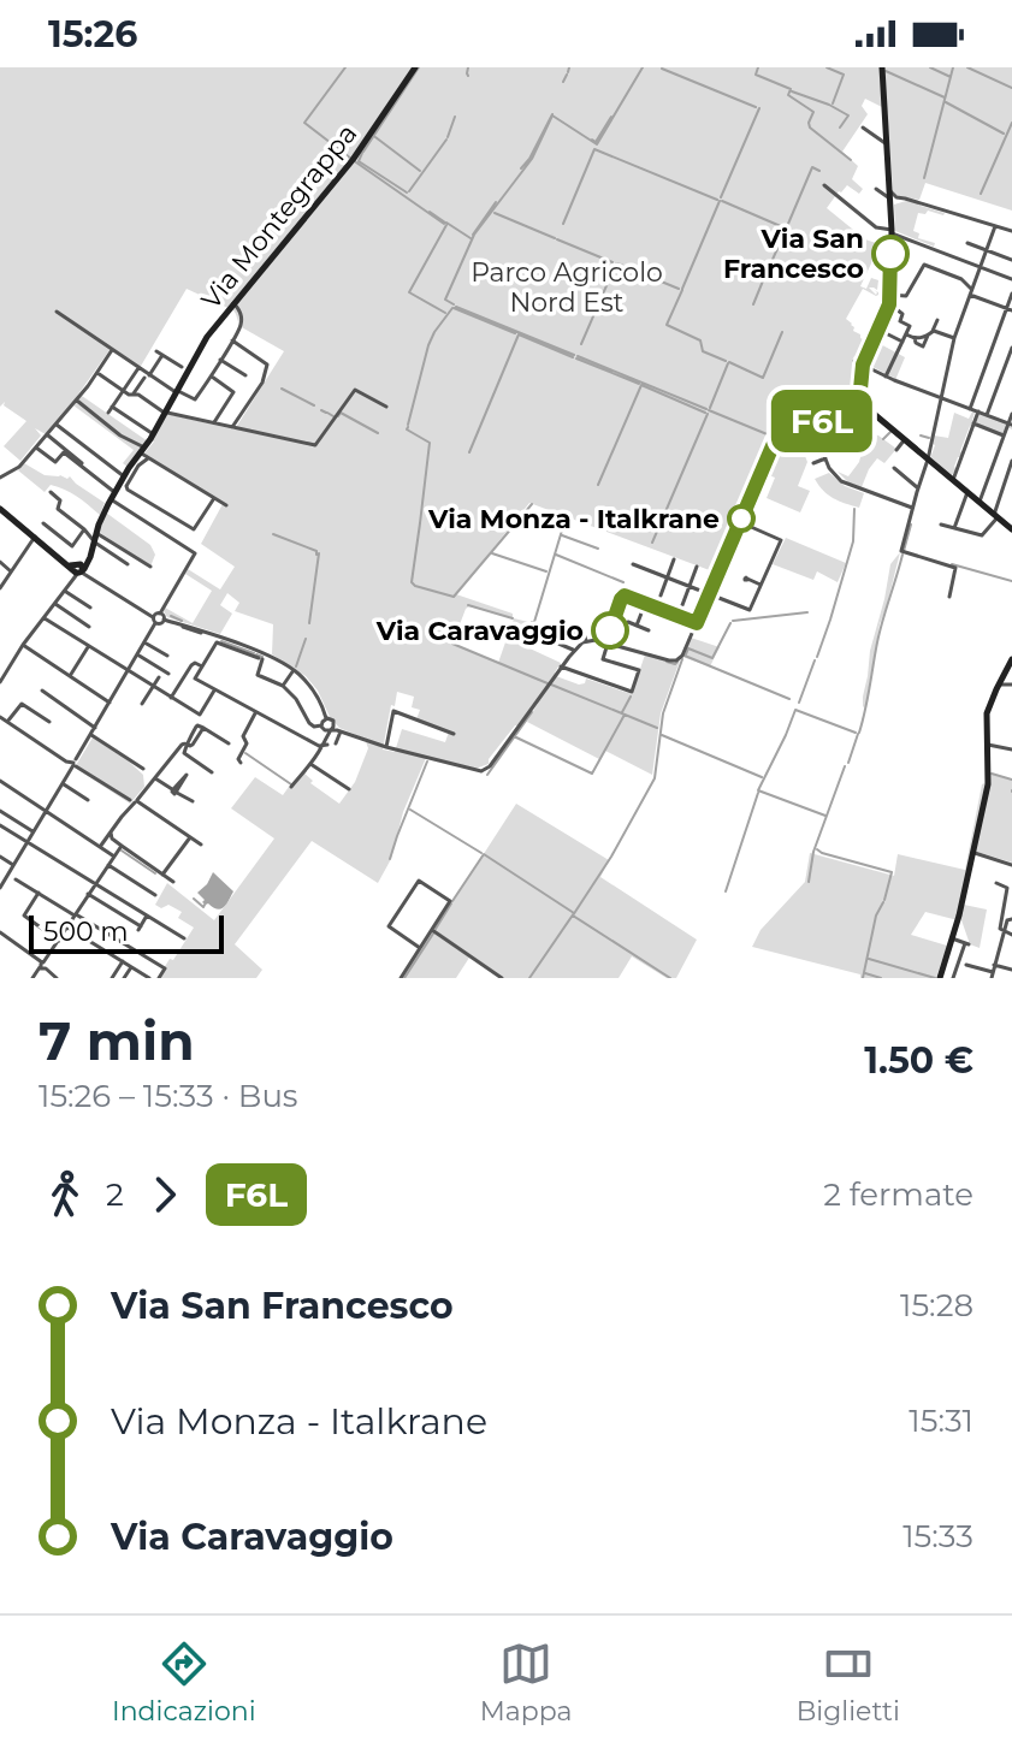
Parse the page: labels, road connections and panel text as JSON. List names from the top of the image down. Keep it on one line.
{"streets":{"street":["Via Montegrappa"]},"parks":["Parco Agricolo Nord Est"],"places":["Via San Francesco","Via Monza - Italkrane","Via Caravaggio"],"lines":["bus line F6L"],"scale_bar":"500 m","page":{"status":"15:26","on_map":"F6L","scale":"500 m","heading":["7 min","15:26 – 15:33 · Bus","1.50 €"],"legs":["2","F6L","2 fermate"],"list":[{"name":"Via San Francesco","value":"15:28"},{"name":"Via Monza - Italkrane","value":"15:31"},{"name":"Via Caravaggio","value":"15:33"}],"tabs":["Indicazioni","Mappa","Biglietti"]}}
